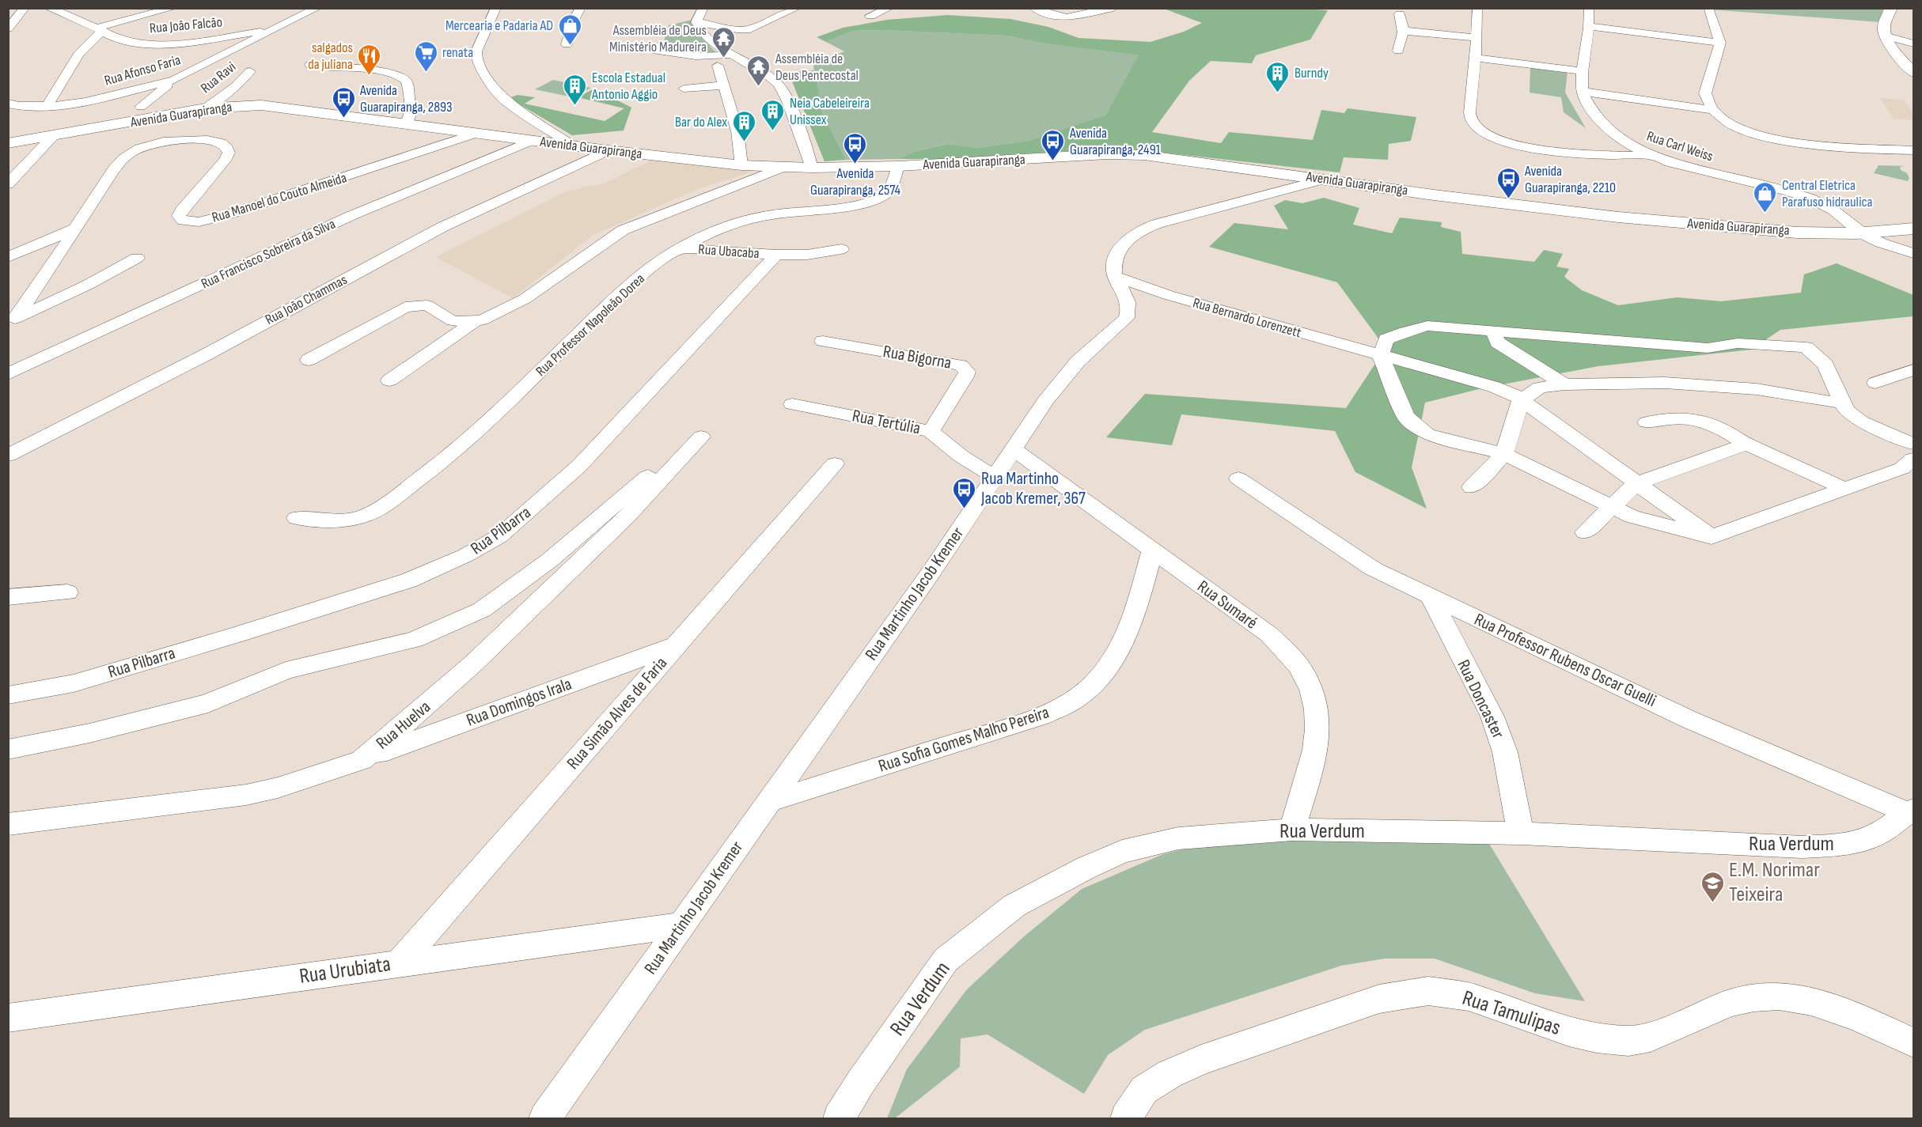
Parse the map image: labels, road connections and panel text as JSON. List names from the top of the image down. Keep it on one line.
{"streets":{"main road":["Avenida Guarapiranga"],"street":["Rua João Falcão","Rua Afonso Faria","Rua Ravi","Rua Carl Weiss","Rua Manoel do Couto Almeida","Rua Ubacaba","Rua Francisco Sobreira da Silva","Rua João Chammas","Rua Bernardo Lorenzett","Rua Professor Napoleão Dorea","Rua Bigorna","Rua Tertúlia","Rua Pilbarra","Rua Martinho Jacob Kremer","Rua Sumaré","Rua Professor Rubens Oscar Guelli","Rua Doncaster","Rua Domingos Irala","Rua Simão Alves de Faria","Rua Huelva","Rua Sofia Gomes Malho Pereira","Rua Verdum","Rua Urubiata","Rua Tamulipas"]},"crossings":[["Rua João Falcão","Rua Afonso Faria"],["Rua Ravi","Avenida Guarapiranga"],["Avenida Guarapiranga","Rua Carl Weiss"],["Avenida Guarapiranga","Rua Manoel do Couto Almeida"],["Avenida Guarapiranga","Rua Francisco Sobreira da Silva"],["Avenida Guarapiranga","Rua João Chammas"],["Avenida Guarapiranga","Rua Professor Napoleão Dorea"],["Rua Ubacaba","Rua Professor Napoleão Dorea"],["Rua Ubacaba","Rua Pilbarra"],["Rua Bernardo Lorenzett","Rua Martinho Jacob Kremer"],["Rua Bigorna","Rua Tertúlia"],["Rua Tertúlia","Rua Martinho Jacob Kremer"],["Rua Martinho Jacob Kremer","Rua Sumaré"],["Rua Martinho Jacob Kremer","Rua Sofia Gomes Malho Pereira"],["Rua Martinho Jacob Kremer","Rua Urubiata"],["Rua Sumaré","Rua Sofia Gomes Malho Pereira"],["Rua Sumaré","Rua Verdum"],["Rua Professor Rubens Oscar Guelli","Rua Doncaster"],["Rua Professor Rubens Oscar Guelli","Rua Verdum"],["Rua Doncaster","Rua Verdum"],["Rua Domingos Irala","Rua Simão Alves de Faria"],["Rua Domingos Irala","Rua Huelva"],["Rua Simão Alves de Faria","Rua Urubiata"]],"places":{"shop":["Mercearia e Padaria AD","Central Eletrica Parafuso hidraulica"],"temple":["Assembléia de Deus Ministério Madureira","Assembléia de Deus Pentecostal"],"supermarket":["renata"],"restaurant":["salgados da juliana"],"building":["Burndy","Escola Estadual Antonio Aggio","Neia Cabeleireira Unissex","Bar do Alex"],"bus stop":["Avenida Guarapiranga, 2893","Avenida Guarapiranga, 2491","Avenida Guarapiranga, 2574","Avenida Guarapiranga, 2210","Rua Martinho Jacob Kremer, 367"],"school or university":["E.M. Norimar Teixeira"]}}
